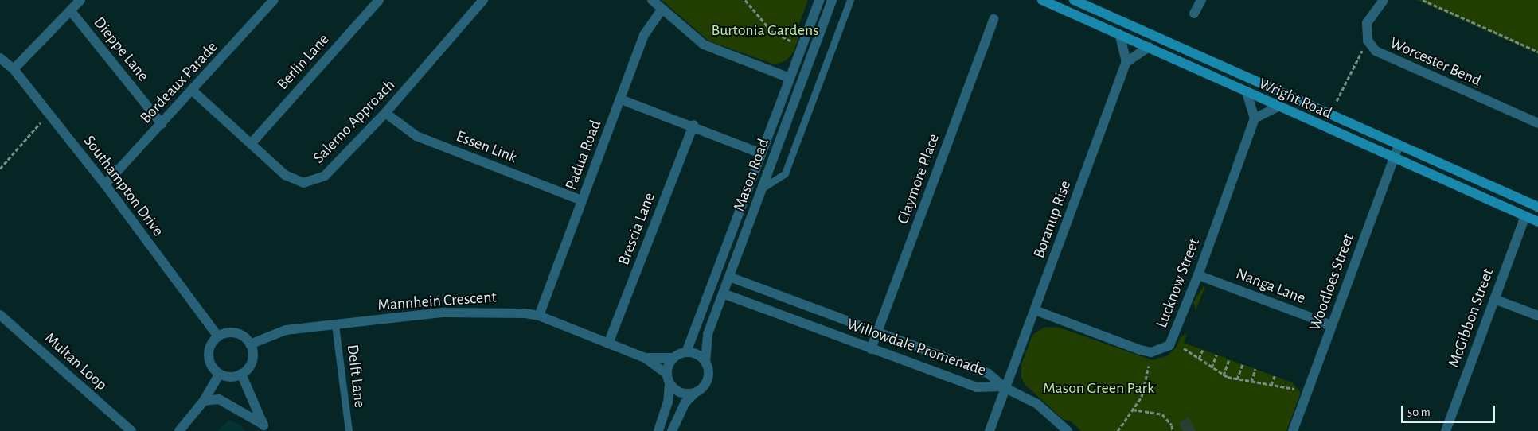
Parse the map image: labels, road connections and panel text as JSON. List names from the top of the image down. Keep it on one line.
{"streets":{"main road":["Wright Road"],"street":["Dieppe Lane","Berlin Lane","Worcester Bend","Bordeaux Parade","Salerno Approach","Essen Link","Padua Road","Mason Road","Claymore Place","Southampton Drive","Boranup Rise","Brescia Lane","Woodloes Street","Lucknow Street","Nanga Lane","Mannhein Crescent","McGibbon Street","Willowdale Promenade","Multan Loop"],"lane":["Delft Lane"]},"crossings":[["Dieppe Lane","Bordeaux Parade"],["Berlin Lane","Salerno Approach"],["Bordeaux Parade","Salerno Approach"],["Bordeaux Parade","Southampton Drive"],["Wright Road","Woodloes Street"],["Wright Road","McGibbon Street"],["Salerno Approach","Essen Link"],["Essen Link","Padua Road"],["Padua Road","Mannhein Crescent"],["Mason Road","Mannhein Crescent"],["Mason Road","Willowdale Promenade"],["Claymore Place","Willowdale Promenade"],["Southampton Drive","Mannhein Crescent"],["Boranup Rise","Lucknow Street"],["Boranup Rise","Willowdale Promenade"],["Brescia Lane","Mannhein Crescent"],["Woodloes Street","Nanga Lane"],["Lucknow Street","Nanga Lane"],["Mannhein Crescent","Delft Lane"]],"parks":["Burtonia Gardens","Mason Green Park"],"scale_bar":"50 m"}
